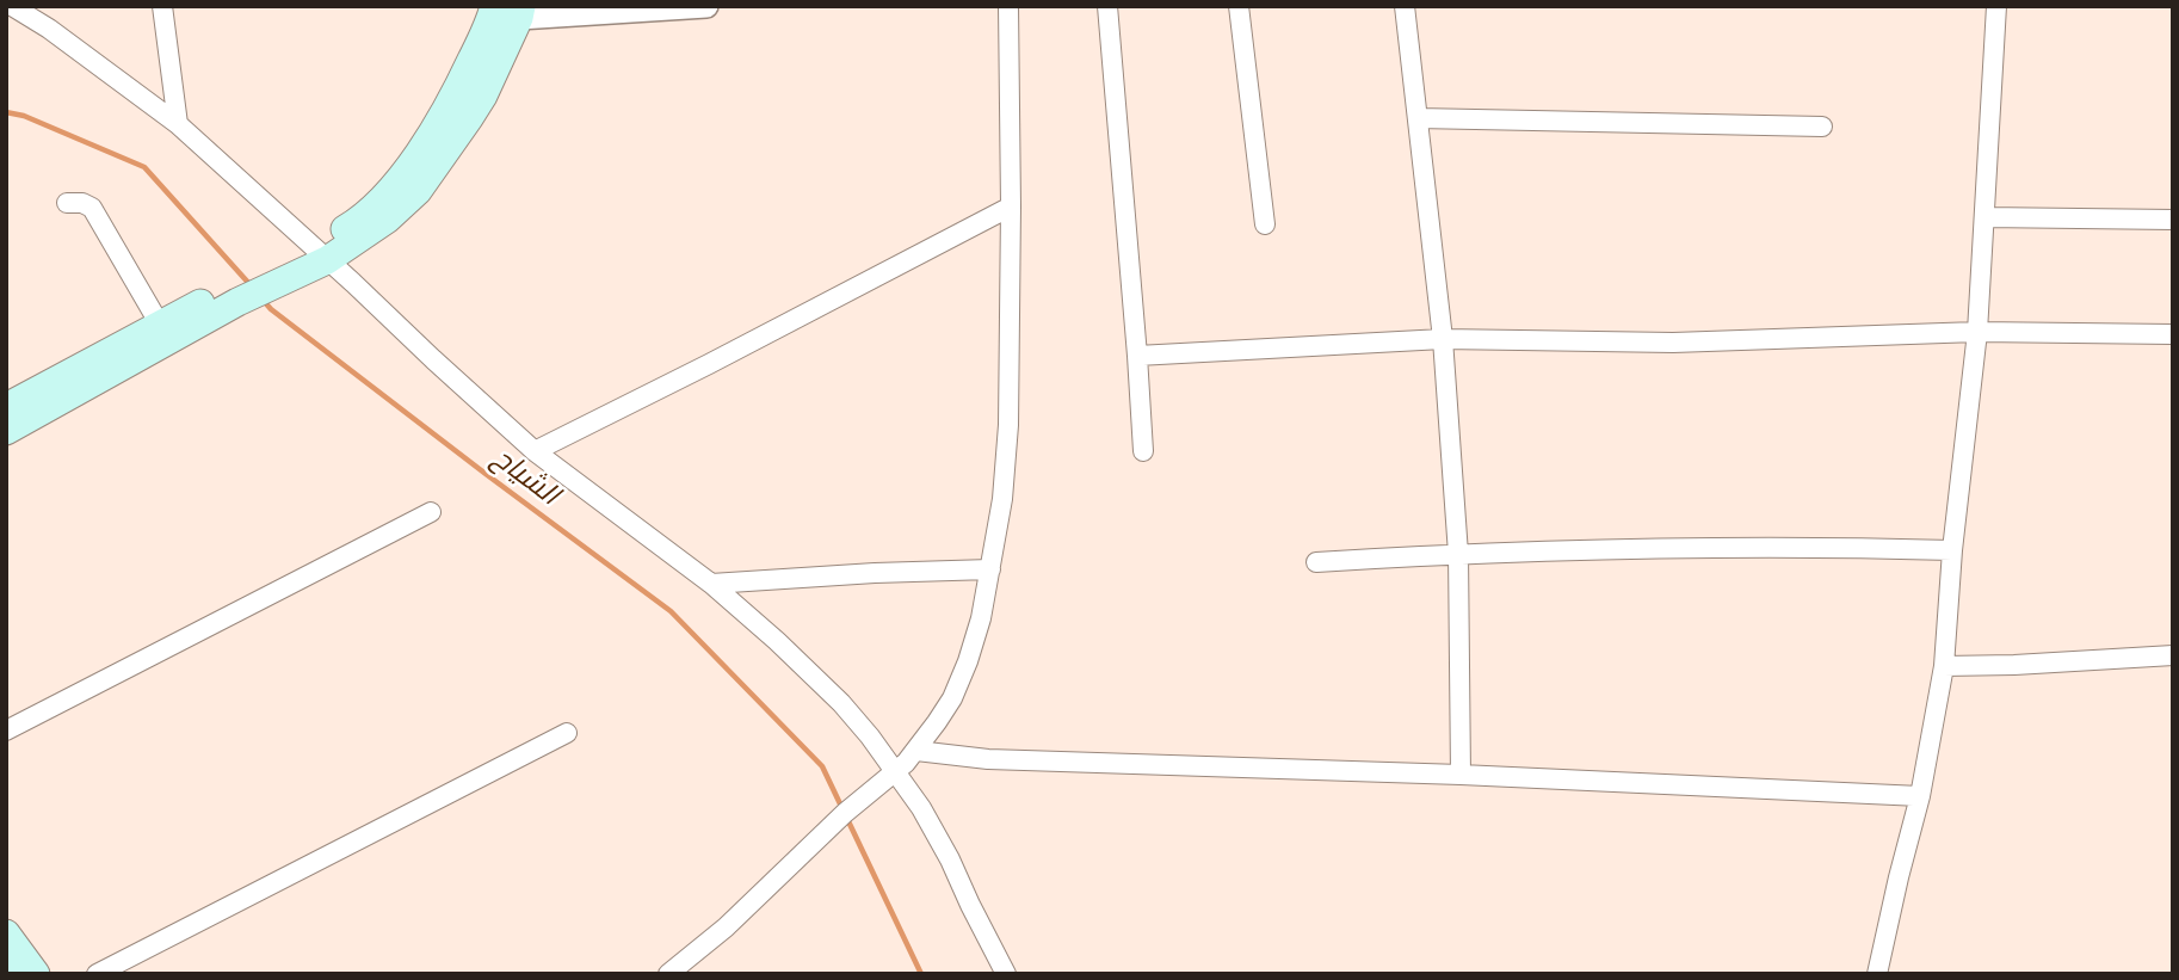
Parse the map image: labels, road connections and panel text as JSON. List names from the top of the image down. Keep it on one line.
{"water":["الشياح"]}
